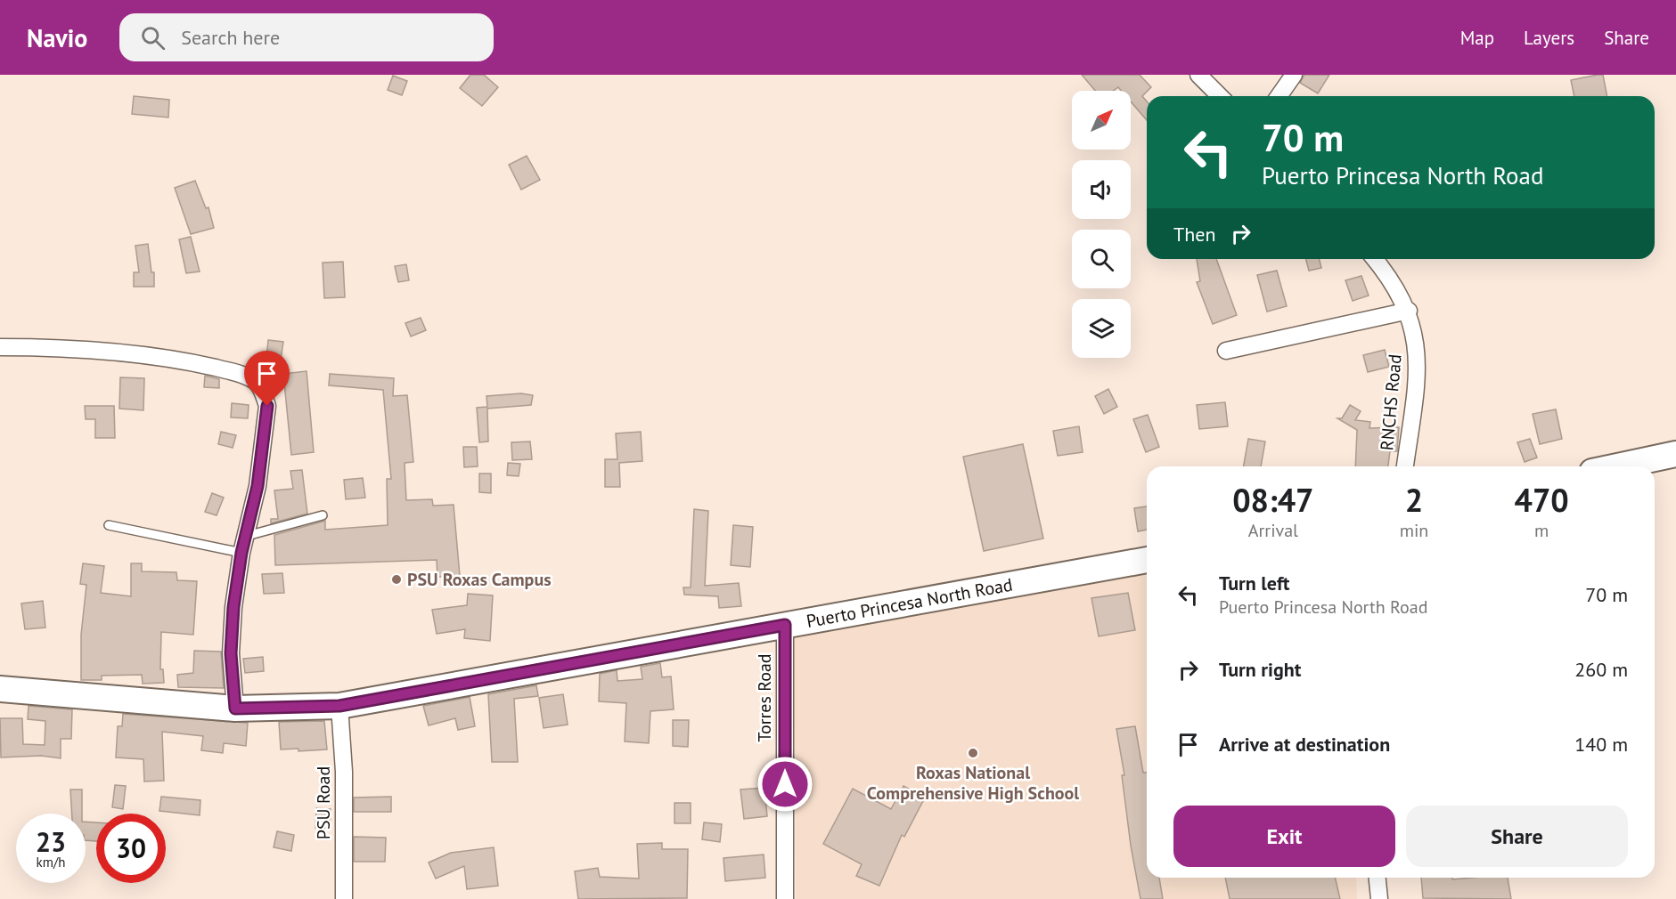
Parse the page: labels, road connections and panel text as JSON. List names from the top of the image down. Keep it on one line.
{"streets":{"main road":["Puerto Princesa North Road"],"street":["RNCHS Road","Torres Road","PSU Road"]},"crossings":[["Puerto Princesa North Road","Torres Road"],["Puerto Princesa North Road","PSU Road"]],"places":["PSU Roxas Campus","Roxas National Comprehensive High School"],"north":"top right","page":{"header":"Navio","search":"Search here","nav":["Map","Layers","Share"],"turn":["70 m","Puerto Princesa North Road"],"then":"Then","eta":["08:47","Arrival","2","min","470","m"],"list":[{"name":"Turn left","note":"Puerto Princesa North Road","value":"70 m"},{"name":"Turn right","value":"260 m"},{"name":"Arrive at destination","value":"140 m"}],"buttons":["Exit","Share"],"speed":"23 km/h","limit":"30"}}
